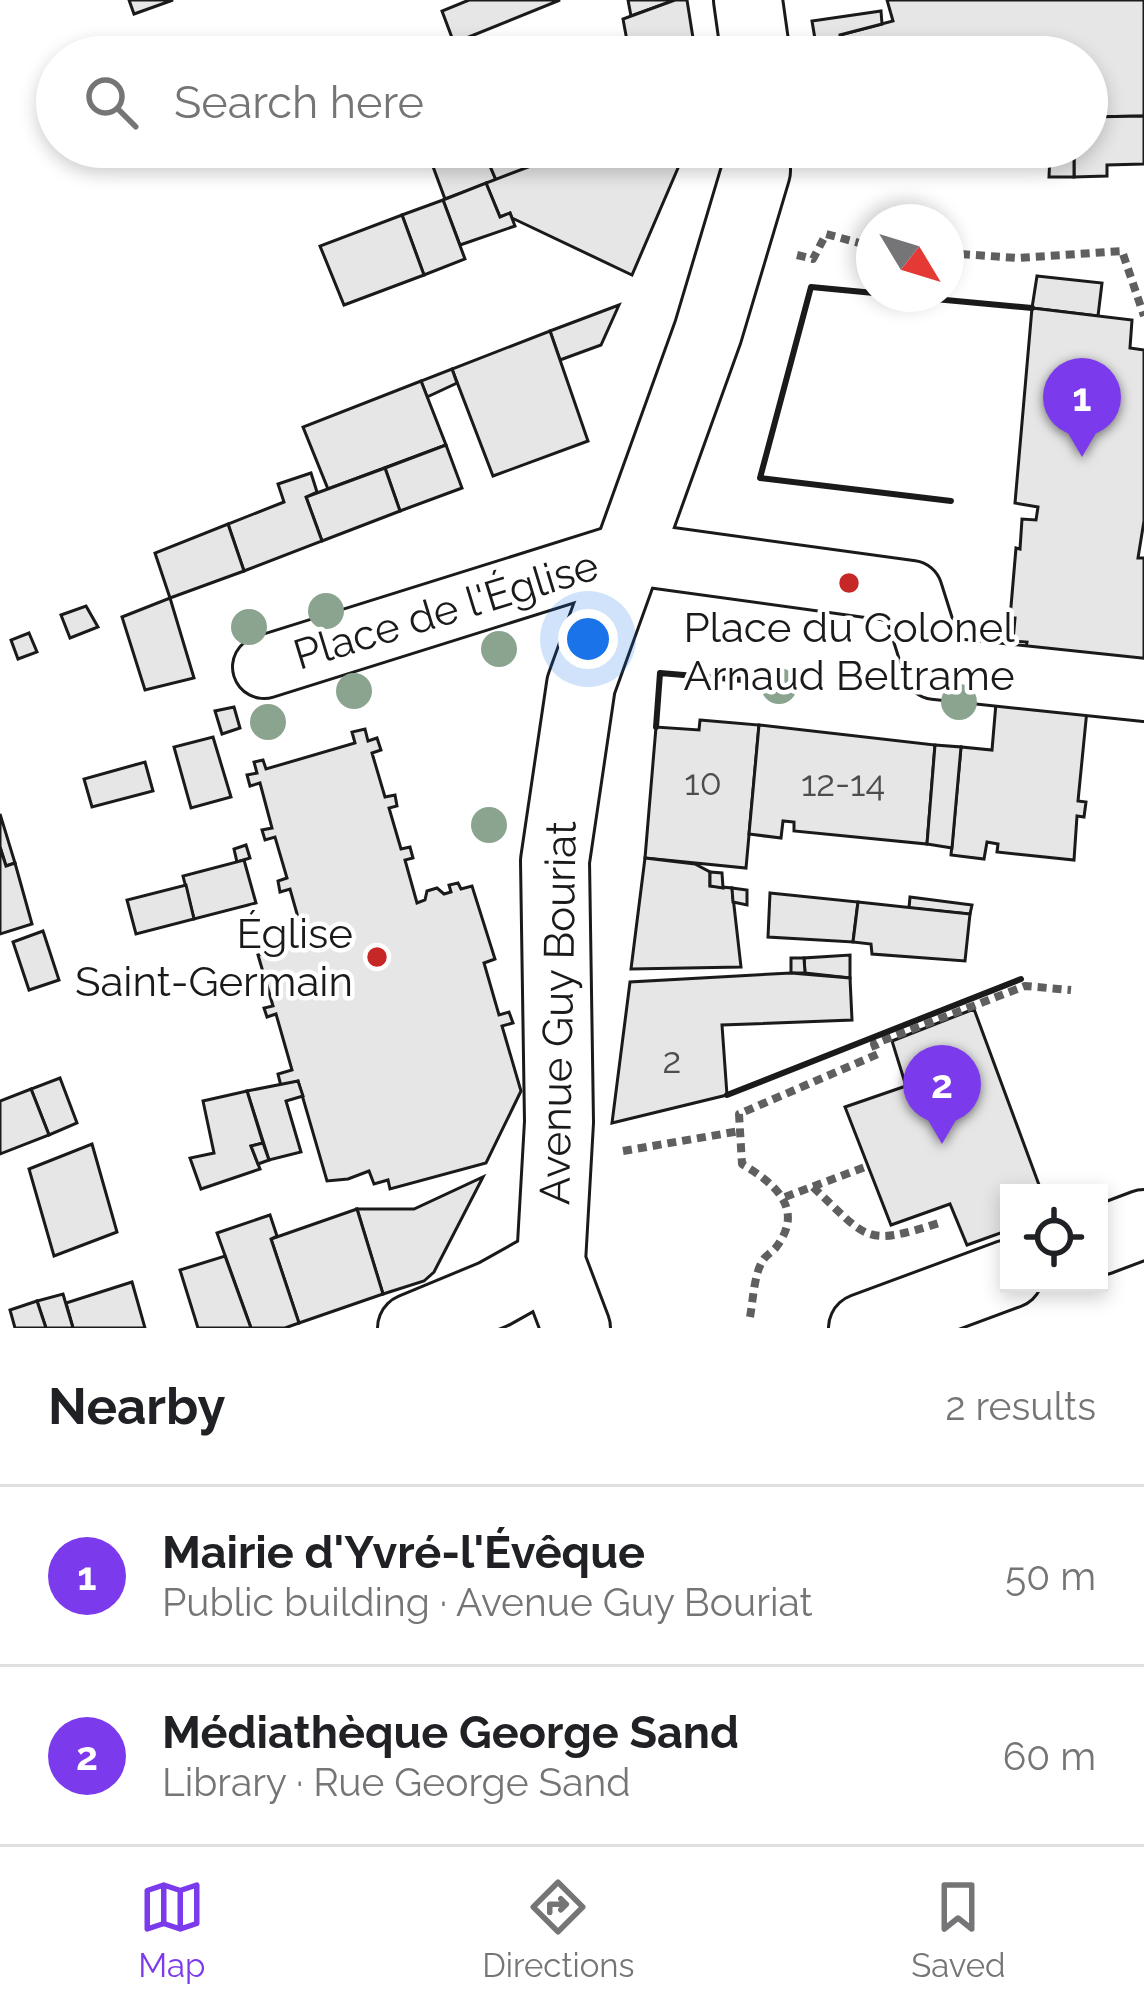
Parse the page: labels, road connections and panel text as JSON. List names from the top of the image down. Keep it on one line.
{"streets":{"street":["Place de l'Église","Avenue Guy Bouriat"]},"crossings":[["Place de l'Église","Avenue Guy Bouriat"]],"places":["Place du Colonel Arnaud Beltrame","Église Saint-Germain"],"house_numbers":["10","12-14","2"],"north":"bottom right","page":{"search":"Search here","pins":["1","2"],"heading":["Nearby","2 results"],"list":[{"mark":"1","name":"Mairie d'Yvré-l'Évêque","note":"Public building · Avenue Guy Bouriat","value":"50 m"},{"mark":"2","name":"Médiathèque George Sand","note":"Library · Rue George Sand","value":"60 m"}],"nav":["Map","Directions","Saved"]}}
